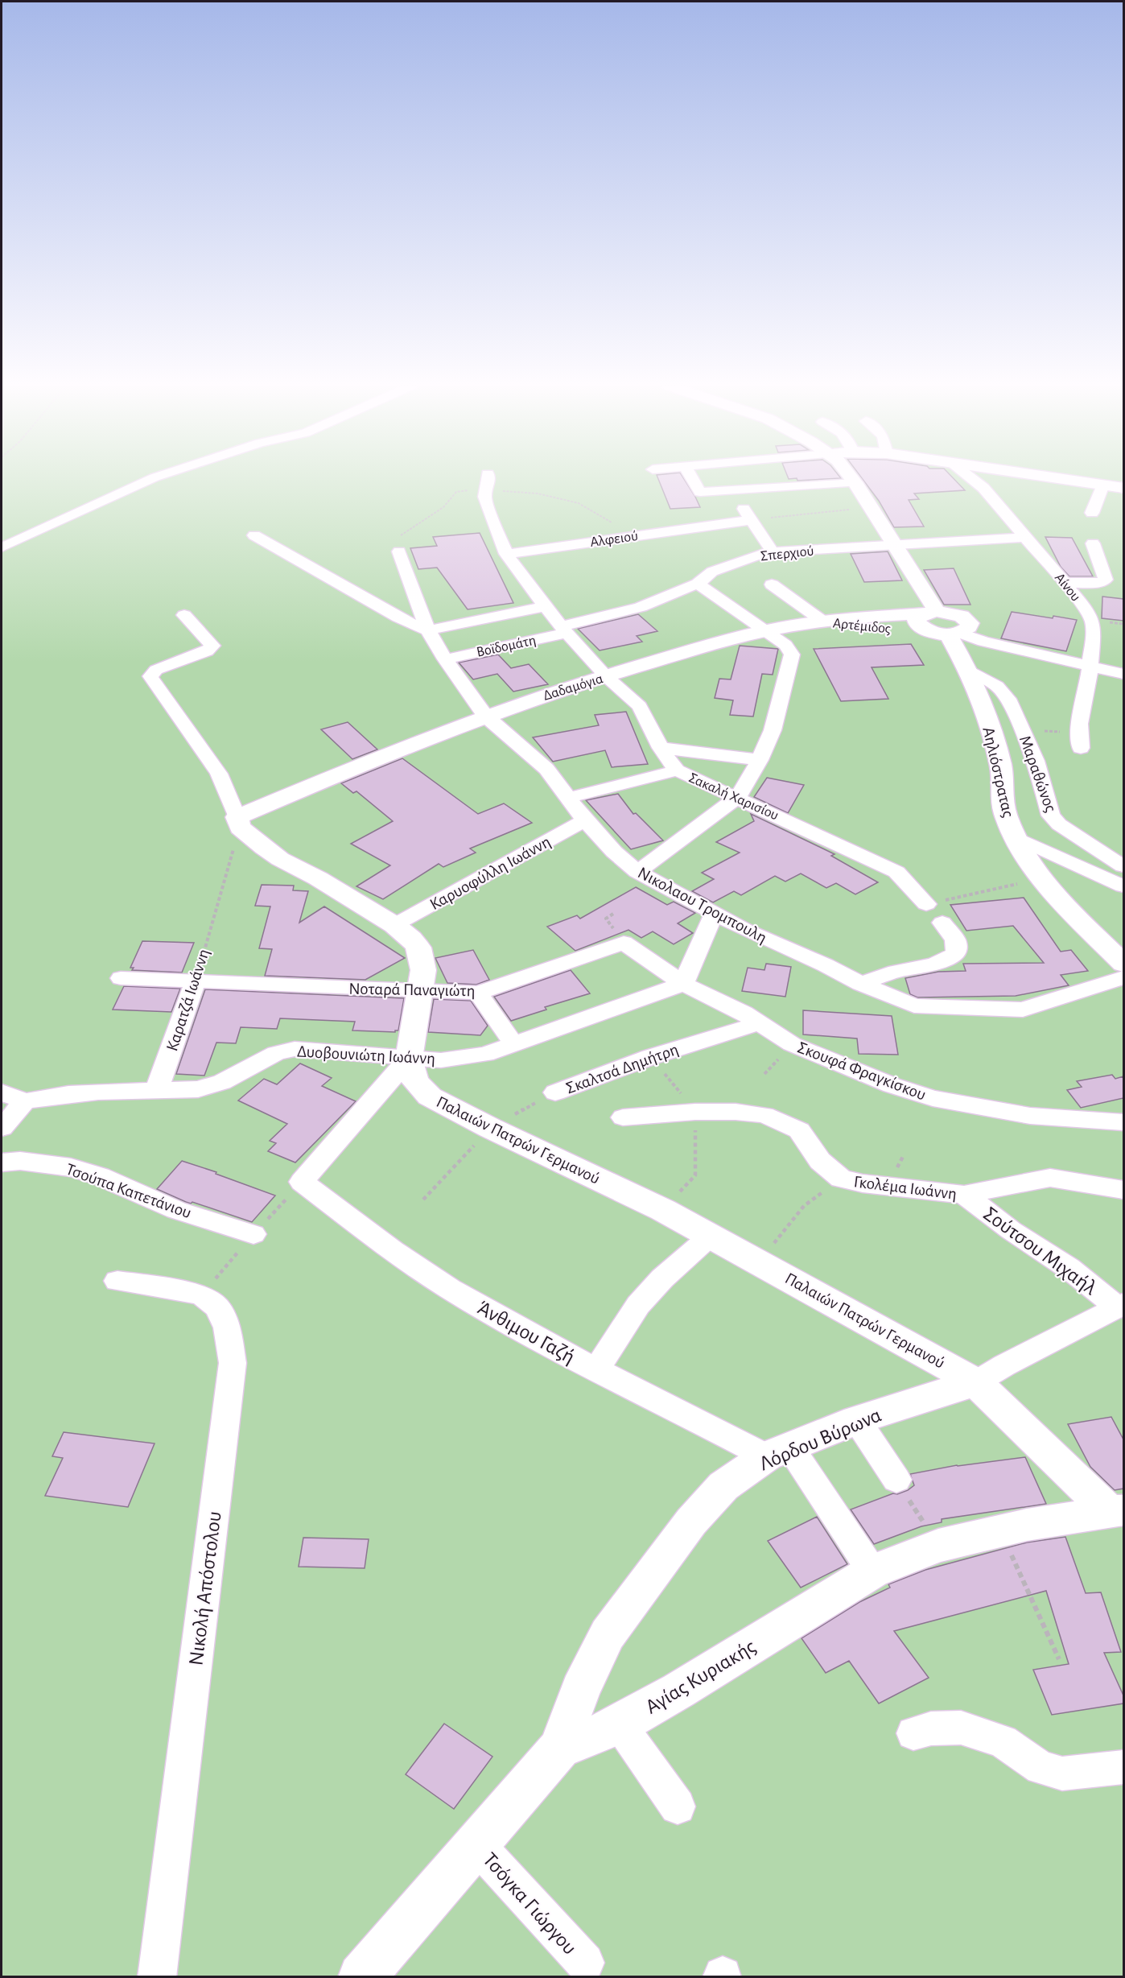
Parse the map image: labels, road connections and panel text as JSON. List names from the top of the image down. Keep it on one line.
{"streets":{"street":["Αλφειού","Σπερχιού","Αίνου","Αρτέμιδος","Βοϊδομάτη","Δαδαμόγια","Αηλιόστρατας","Μαραθώνος","Σακαλή Χαρισίου","Καρυοφύλλη Ιωάννη","Νικολαου Τρομπουλη","Νοταρά Παναγιώτη","Καρατζά Ιωάννη","Δυοβουνιώτη Ιωάννη","Σκαλτσά Δημήτρη","Σκουφά Φραγκίσκου","Παλαιών Πατρών Γερμανού","Γκολέμα Ιωάννη","Τσούπα Καπετάνιου","Σούτσου Μιχαήλ","Άνθιμου Γαζή","Λόρδου Βύρωνα","Νικολή Απόστολου","Αγίας Κυριακής","Τσόγκα Γιώργου"]},"crossings":[["Αλφειού","Σακαλή Χαρισίου"],["Σπερχιού","Αίνου"],["Σπερχιού","Βοϊδομάτη"],["Σπερχιού","Αηλιόστρατας"],["Σπερχιού","Σακαλή Χαρισίου"],["Αίνου","Αρτέμιδος"],["Αρτέμιδος","Δαδαμόγια"],["Αρτέμιδος","Αηλιόστρατας"],["Βοϊδομάτη","Σακαλή Χαρισίου"],["Βοϊδομάτη","Νικολαου Τρομπουλη"],["Δαδαμόγια","Αηλιόστρατας"],["Δαδαμόγια","Σακαλή Χαρισίου"],["Δαδαμόγια","Νικολαου Τρομπουλη"],["Δαδαμόγια","Καρατζά Ιωάννη"],["Δαδαμόγια","Παλαιών Πατρών Γερμανού"],["Αηλιόστρατας","Μαραθώνος"],["Καρυοφύλλη Ιωάννη","Νικολαου Τρομπουλη"],["Καρυοφύλλη Ιωάννη","Παλαιών Πατρών Γερμανού"],["Νοταρά Παναγιώτη","Καρατζά Ιωάννη"],["Νοταρά Παναγιώτη","Δυοβουνιώτη Ιωάννη"],["Νοταρά Παναγιώτη","Σκουφά Φραγκίσκου"],["Νοταρά Παναγιώτη","Παλαιών Πατρών Γερμανού"],["Καρατζά Ιωάννη","Δυοβουνιώτη Ιωάννη"],["Καρατζά Ιωάννη","Παλαιών Πατρών Γερμανού"],["Δυοβουνιώτη Ιωάννη","Σκουφά Φραγκίσκου"],["Δυοβουνιώτη Ιωάννη","Παλαιών Πατρών Γερμανού"],["Δυοβουνιώτη Ιωάννη","Άνθιμου Γαζή"],["Σκαλτσά Δημήτρη","Σκουφά Φραγκίσκου"],["Σκαλτσά Δημήτρη","Παλαιών Πατρών Γερμανού"],["Παλαιών Πατρών Γερμανού","Άνθιμου Γαζή"],["Παλαιών Πατρών Γερμανού","Λόρδου Βύρωνα"],["Παλαιών Πατρών Γερμανού","Αγίας Κυριακής"],["Γκολέμα Ιωάννη","Σούτσου Μιχαήλ"],["Σούτσου Μιχαήλ","Λόρδου Βύρωνα"],["Άνθιμου Γαζή","Λόρδου Βύρωνα"],["Λόρδου Βύρωνα","Αγίας Κυριακής"],["Αγίας Κυριακής","Τσόγκα Γιώργου"]]}
